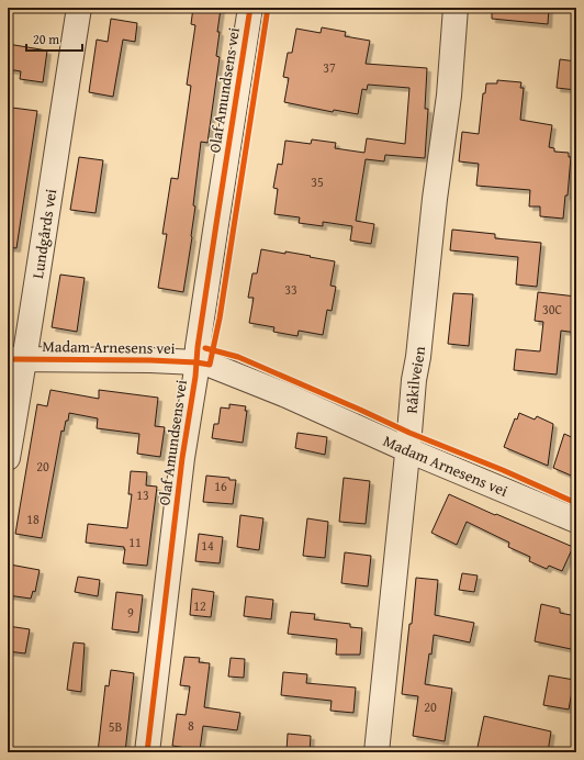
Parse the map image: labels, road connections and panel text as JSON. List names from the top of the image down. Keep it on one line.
{"streets":{"street":["Olaf Amundsens vei","Lundgårds vei","Madam Arnesens vei","Råkilveien"]},"crossings":[["Olaf Amundsens vei","Madam Arnesens vei"],["Lundgårds vei","Madam Arnesens vei"],["Madam Arnesens vei","Råkilveien"]],"house_numbers":["37","35","33","30C","20","16","13","18","11","14","12","9","20","8","5B"],"scale_bar":"20 m"}
